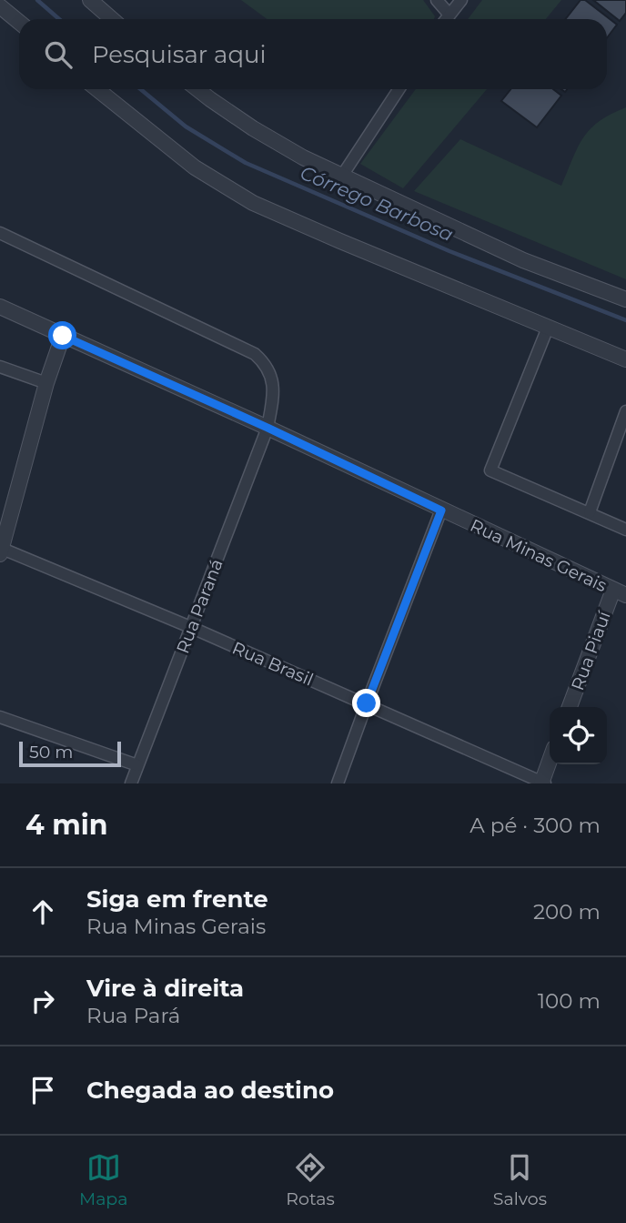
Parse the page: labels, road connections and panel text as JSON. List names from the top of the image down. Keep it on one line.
{"streets":{"street":["Rua Minas Gerais","Rua Paraná","Rua Piauí","Rua Brasil"]},"crossings":[["Rua Minas Gerais","Rua Paraná"],["Rua Minas Gerais","Rua Piauí"],["Rua Paraná","Rua Brasil"]],"water":["Córrego Barbosa"],"scale_bar":"50 m","page":{"search":"Pesquisar aqui","scale":"50 m","heading":["4 min","A pé · 300 m"],"list":[["Siga em frente","Rua Minas Gerais","200 m"],["Vire à direita","Rua Pará","100 m"],"Chegada ao destino"],"nav":["Mapa","Rotas","Salvos"]}}
